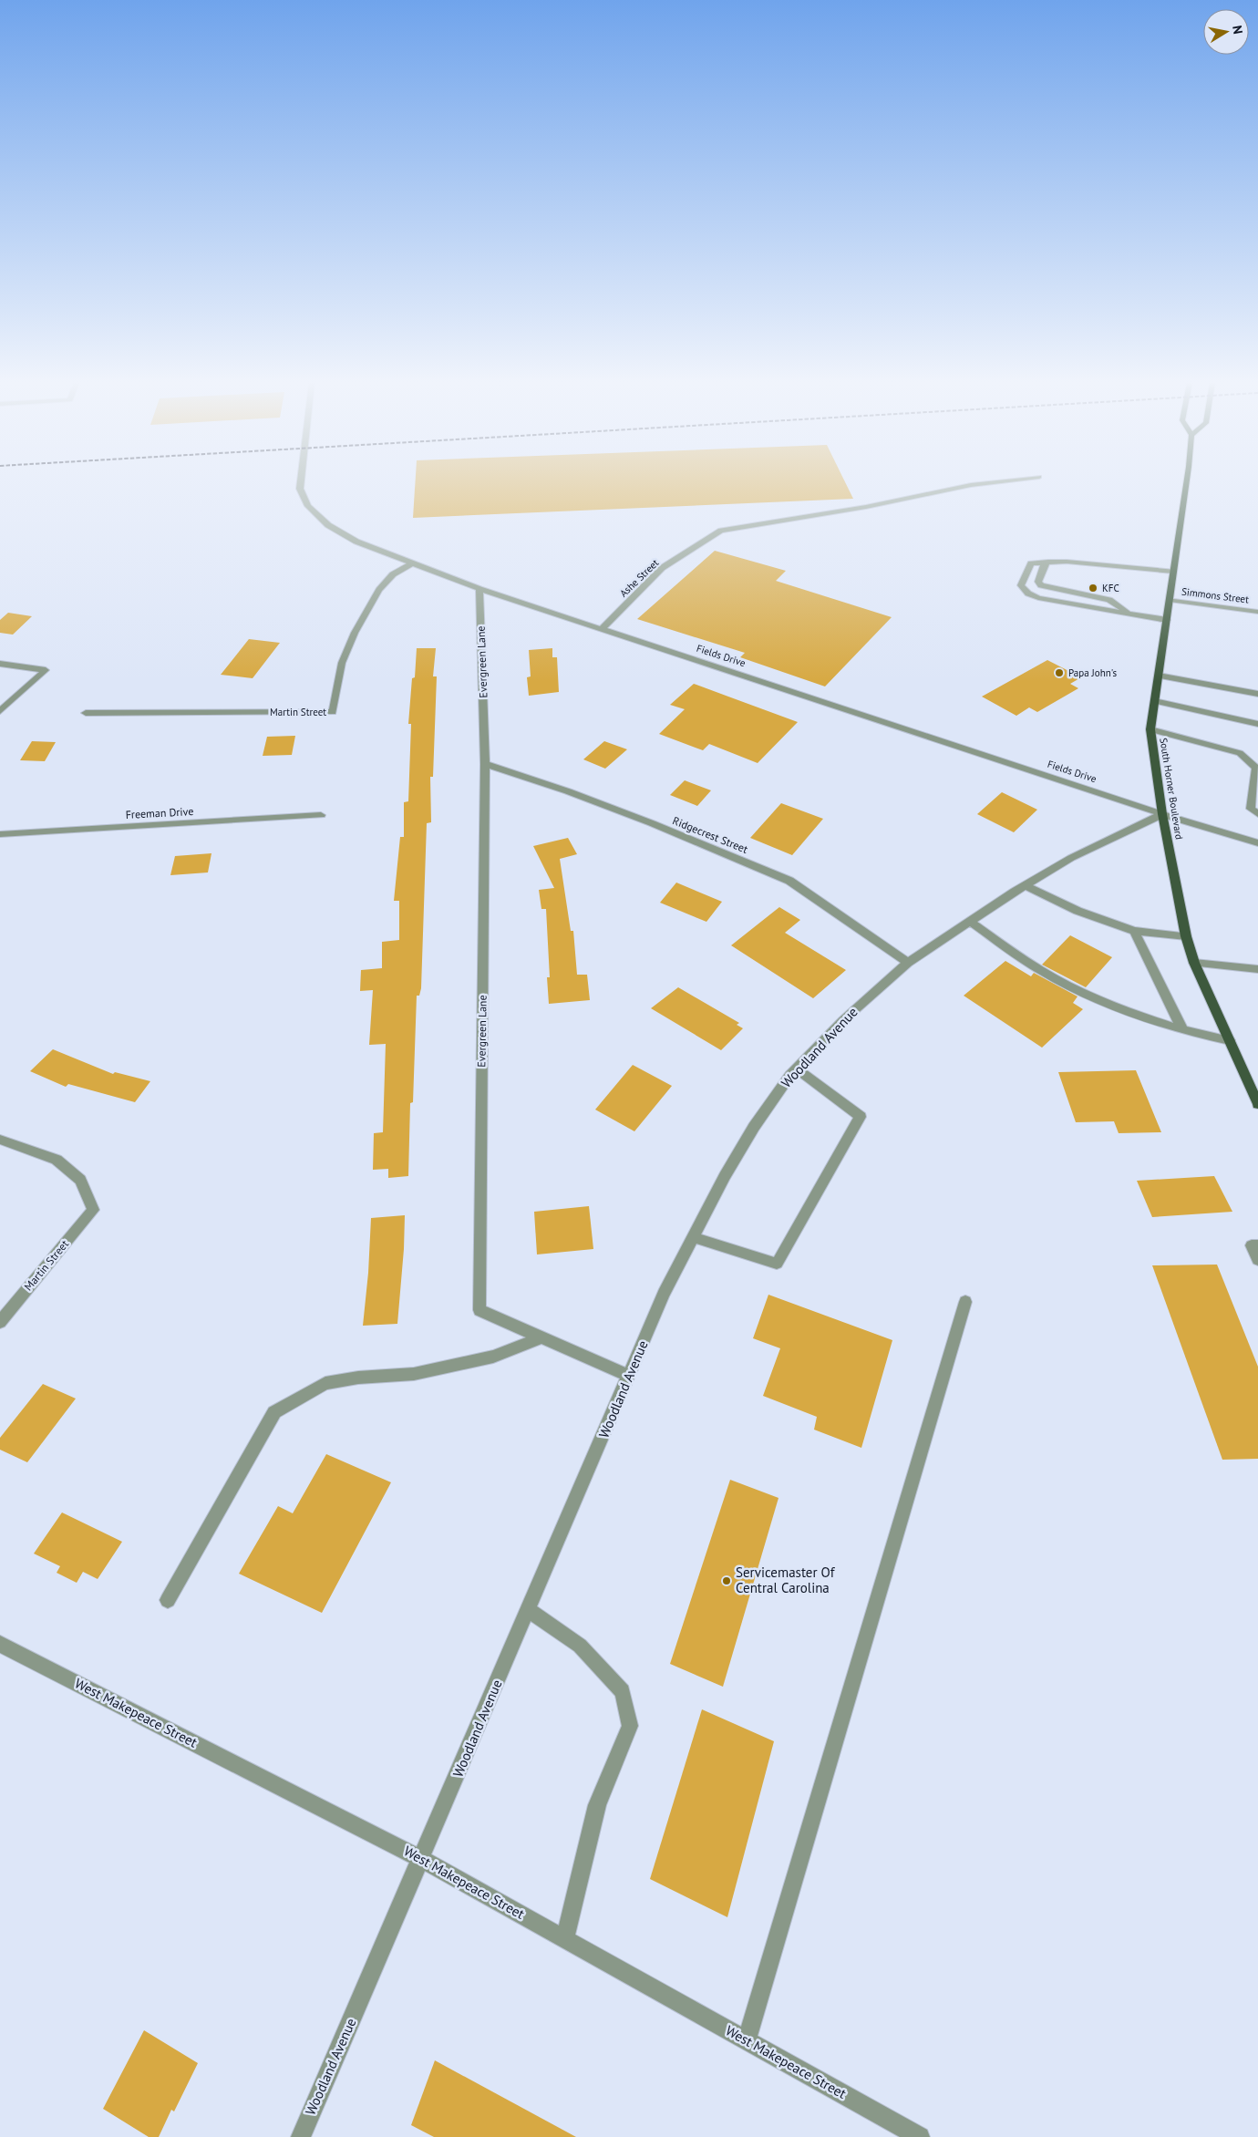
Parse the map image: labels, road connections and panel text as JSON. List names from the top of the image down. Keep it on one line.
{"streets":{"main road":["South Horner Boulevard"],"street":["Ashe Street","Simmons Street","Fields Drive","Evergreen Lane","Martin Street","Freeman Drive","Ridgecrest Street","Woodland Avenue","West Makepeace Street"]},"crossings":[["Ashe Street","Fields Drive"],["Simmons Street","South Horner Boulevard"],["Fields Drive","Evergreen Lane"],["Fields Drive","Martin Street"],["Fields Drive","South Horner Boulevard"],["Fields Drive","Woodland Avenue"],["Evergreen Lane","Ridgecrest Street"],["Evergreen Lane","Woodland Avenue"],["South Horner Boulevard","Woodland Avenue"],["Ridgecrest Street","Woodland Avenue"],["Woodland Avenue","West Makepeace Street"]],"places":["KFC","Papa John's","Servicemaster Of Central Carolina"],"north":"right"}
